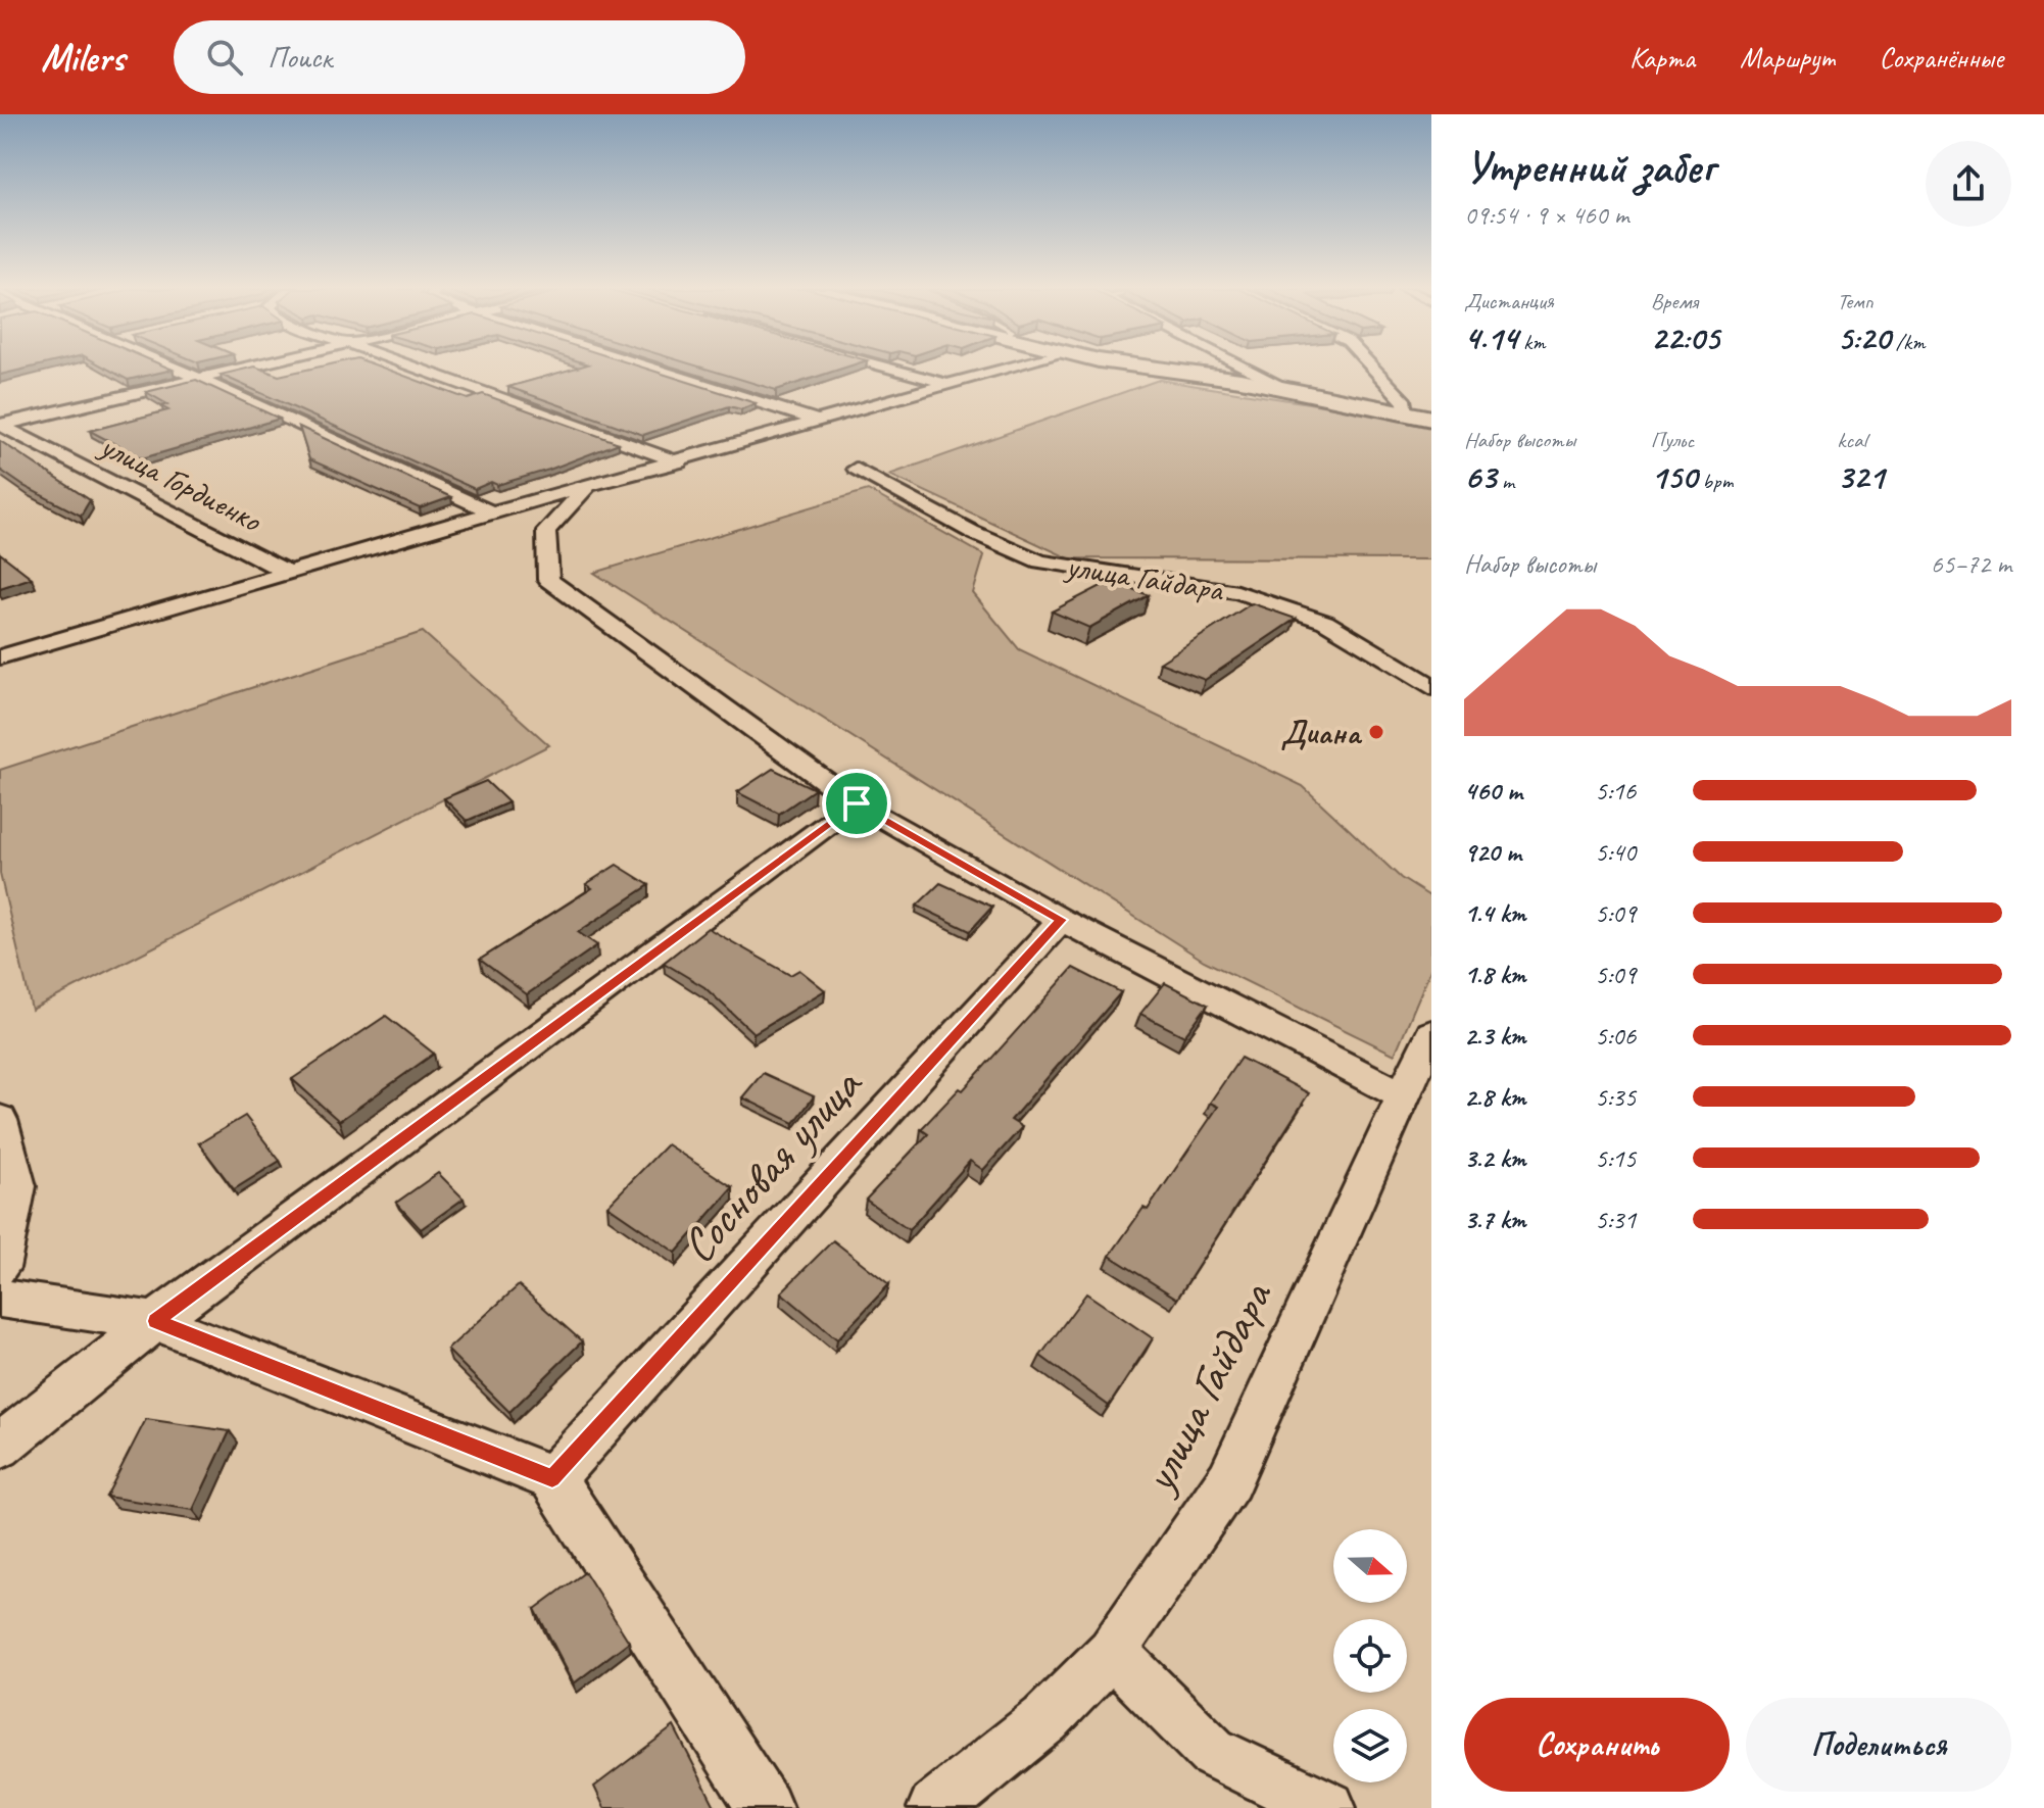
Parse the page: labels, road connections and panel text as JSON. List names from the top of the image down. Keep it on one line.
{"streets":{"street":["улица Гордиенко","улица Гайдара","Сосновая улица"]},"places":["Диана"],"north":"right","page":{"header":"Milers","search":"Поиск","nav":["Карта","Маршрут","Сохранённые"],"heading":["Утренний забег","09:54 · 9 × 460 m"],"stats":[["Дистанция","4.14 km"],["Время","22:05"],["Темп","5:20 /km"],["Набор высоты","63 m"],["Пульс","150 bpm"],["kcal","321"]],"chart":["Набор высоты","65–72 m"],"list":[{"name":"460 m","note":"5:16"},{"name":"920 m","note":"5:40"},{"name":"1.4 km","note":"5:09"},{"name":"1.8 km","note":"5:09"},{"name":"2.3 km","note":"5:06"},{"name":"2.8 km","note":"5:35"},{"name":"3.2 km","note":"5:15"},{"name":"3.7 km","note":"5:31"}],"buttons":["Сохранить","Поделиться"]}}
